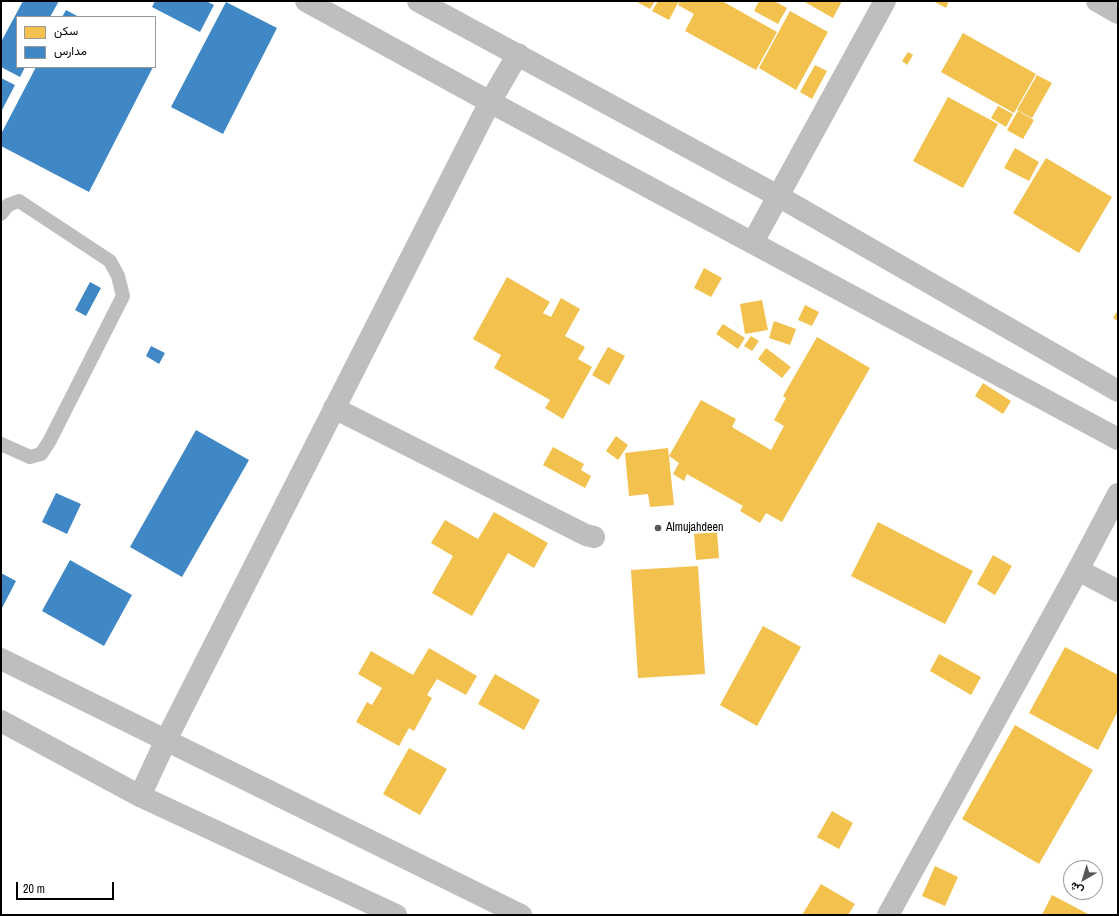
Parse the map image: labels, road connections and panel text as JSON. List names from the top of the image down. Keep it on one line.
{"places":["Almujahdeen"],"legend":["سكن","مدارس"],"scale_bar":"20 m","north":"bottom left"}
